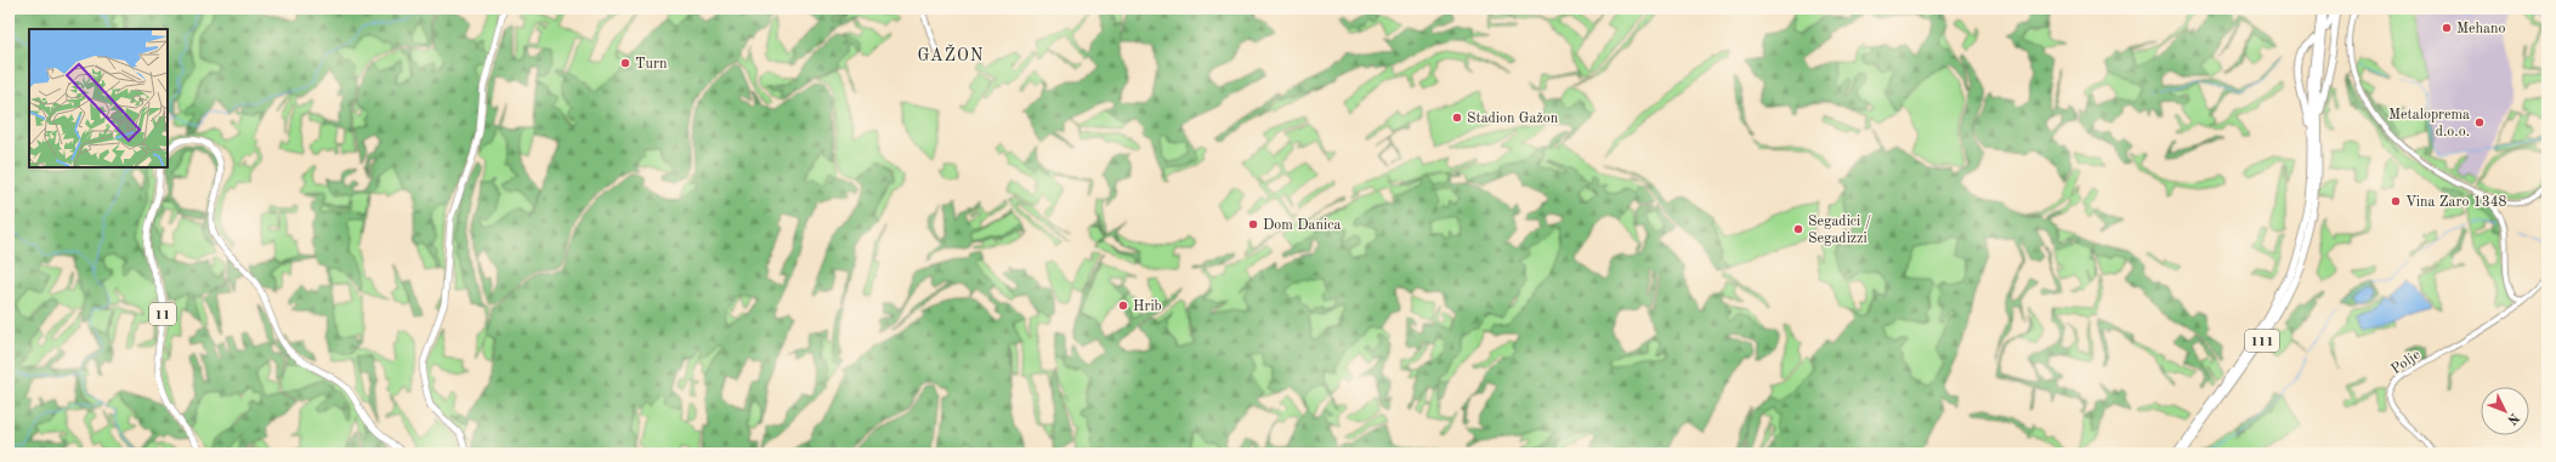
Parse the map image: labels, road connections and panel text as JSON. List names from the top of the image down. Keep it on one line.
{"streets":{"highway":["111"],"main road":["11"],"street":["Polje"]},"districts":["GAŽON"],"places":["Mehano","Turn","Stadion Gažon","Metaloprema d.o.o.","Vina Zaro 1348","Dom Danica","Segadici / Segadizzi","Hrib"],"north":"bottom right"}
